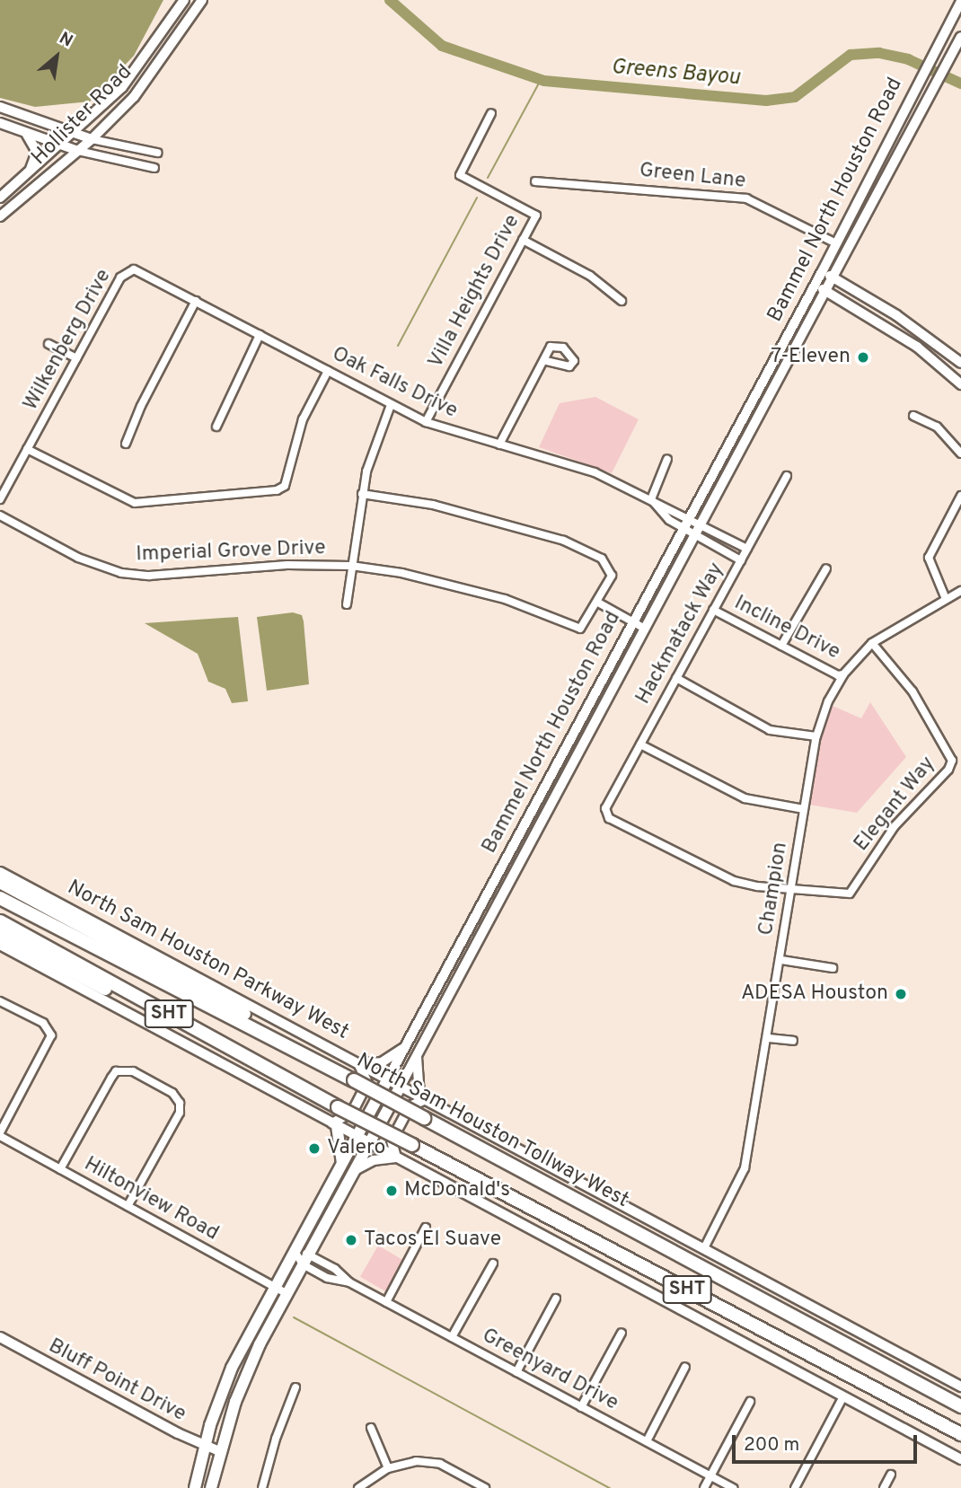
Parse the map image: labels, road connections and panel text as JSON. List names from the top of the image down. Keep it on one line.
{"streets":{"highway":["SHT","North Sam Houston Tollway West"],"main road":["Hollister Road","Bammel North Houston Road","North Sam Houston Parkway West"],"street":["Green Lane","Villa Heights Drive","Wilkenberg Drive","Oak Falls Drive","Imperial Grove Drive","Incline Drive","Hackmatack Way","Elegant Way","Champion","Hiltonview Road","Greenyard Drive","Bluff Point Drive"]},"crossings":[["Green Lane","Bammel North Houston Road"],["Bammel North Houston Road","Oak Falls Drive"],["Bammel North Houston Road","North Sam Houston Parkway West"],["Bammel North Houston Road","Hiltonview Road"],["Bammel North Houston Road","Greenyard Drive"],["Bammel North Houston Road","Bluff Point Drive"],["Villa Heights Drive","Oak Falls Drive"],["Wilkenberg Drive","Oak Falls Drive"],["Oak Falls Drive","Hackmatack Way"],["Incline Drive","Hackmatack Way"],["Incline Drive","Champion"],["Hackmatack Way","Elegant Way"],["Hackmatack Way","Champion"],["Elegant Way","Champion"],["Champion","North Sam Houston Parkway West"]],"water":["Greens Bayou"],"places":["7-Eleven","ADESA Houston","Valero","McDonald's","Tacos El Suave"],"scale_bar":"200 m","north":"top right"}
